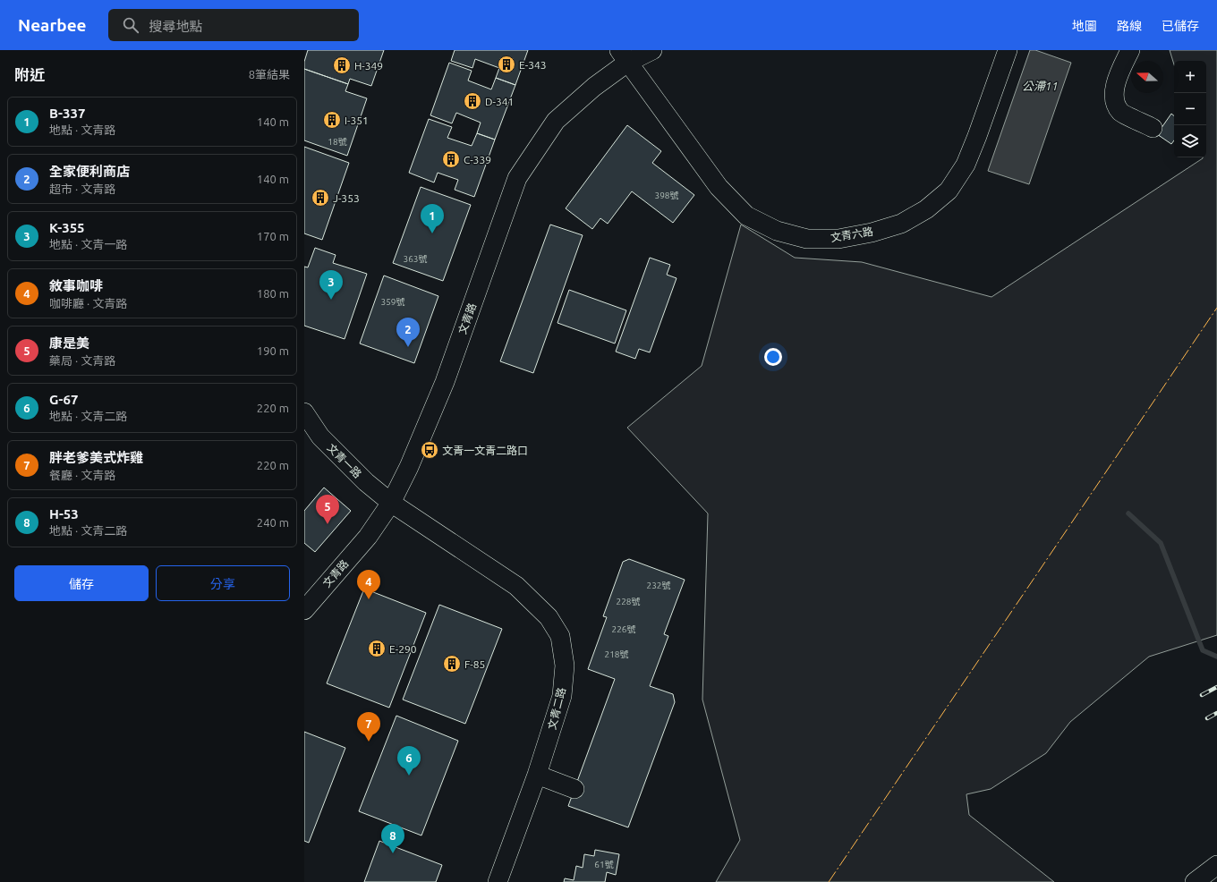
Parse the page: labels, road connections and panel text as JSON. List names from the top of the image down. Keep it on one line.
{"streets":{"street":["文青六路","文青路","文青一路","文青二路"]},"crossings":[["文青六路","文青路"],["文青路","文青一路"],["文青路","文青二路"],["文青一路","文青二路"]],"water":["公滯11"],"places":{"building":["E-343","H-349","D-341","I-351","C-339","J-353","E-290","F-85"],"bus stop":["文青一文青二路口"]},"house_numbers":["18號","398號","363號","359號","232號","228號","226號","218號","61號"],"north":"left","page":{"header":"Nearbee","search":"搜尋地點","nav":["地圖","路線","已儲存"],"heading":["附近","8筆結果"],"map_buttons":["+","−"],"list":[{"mark":"1","name":"B-337","note":"地點 · 文青路","value":"140 m"},{"mark":"2","name":"全家便利商店","note":"超市 · 文青路","value":"140 m"},{"mark":"3","name":"K-355","note":"地點 · 文青一路","value":"170 m"},{"mark":"4","name":"敘事咖啡","note":"咖啡廳 · 文青路","value":"180 m"},{"mark":"5","name":"康是美","note":"藥局 · 文青路","value":"190 m"},{"mark":"6","name":"G-67","note":"地點 · 文青二路","value":"220 m"},{"mark":"7","name":"胖老爹美式炸雞","note":"餐廳 · 文青路","value":"220 m"},{"mark":"8","name":"H-53","note":"地點 · 文青二路","value":"240 m"}],"pins":["1","3","2","5","4","7","6","8"],"buttons":["儲存","分享"]}}
